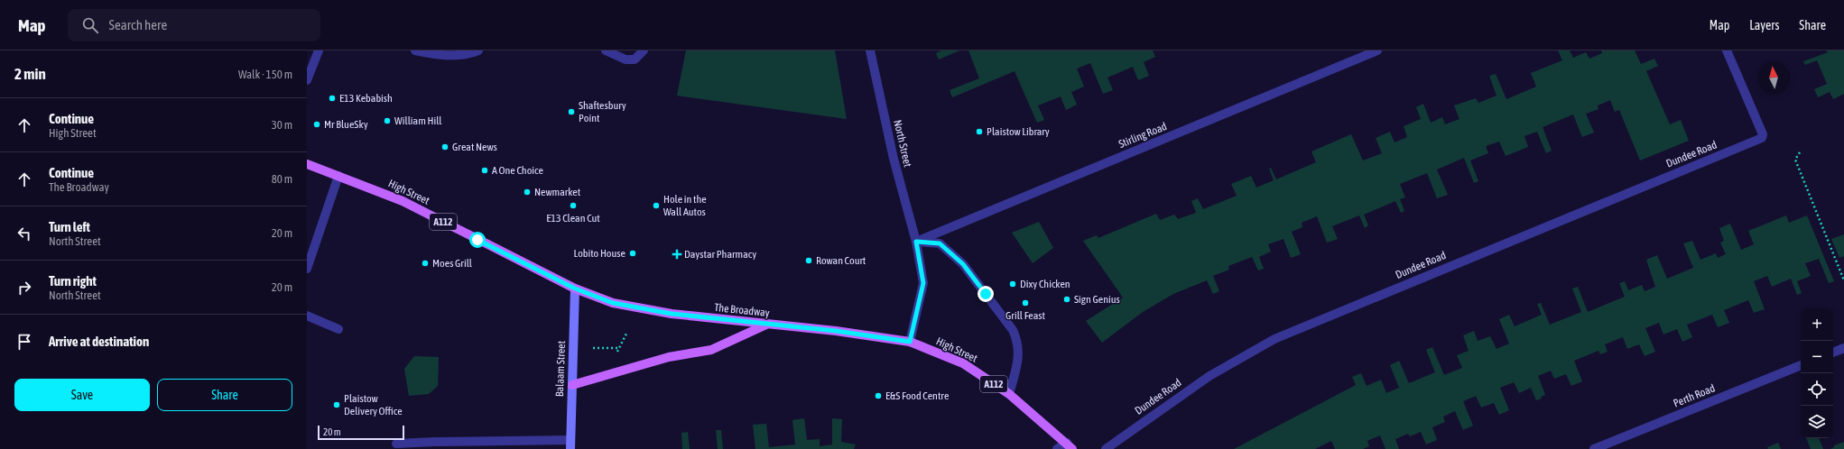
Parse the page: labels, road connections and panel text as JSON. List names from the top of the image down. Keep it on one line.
{"streets":{"main road":["High Street","A112","The Broadway","Balaam Street"],"street":["Stirling Road","North Street","Dundee Road","Perth Road"]},"crossings":[["Stirling Road","North Street"],["North Street","High Street"],["North Street","The Broadway"],["High Street","The Broadway"],["High Street","Balaam Street"],["The Broadway","Balaam Street"]],"places":{"other":["E13 Kebabish","Shaftesbury Point","William Hill","Mr BlueSky","Plaistow Library","Great News","A One Choice","Newmarket","E13 Clean Cut","Hole in the Wall Autos","Lobito House","Rowan Court","Moes Grill","Dixy Chicken","Sign Genius","Grill Feast","E&S Food Centre","Plaistow Delivery Office"],"health":["Daystar Pharmacy"]},"scale_bar":"20 m","north":"top","page":{"header":"Map","search":"Search here","nav":["Map","Layers","Share"],"heading":["2 min","Walk · 150 m"],"list":[["Continue","High Street","30 m"],["Continue","The Broadway","80 m"],["Turn left","North Street","20 m"],["Turn right","North Street","20 m"],"Arrive at destination"],"map_buttons":["+","−"],"buttons":["Save","Share"],"scale":"20 m"}}
